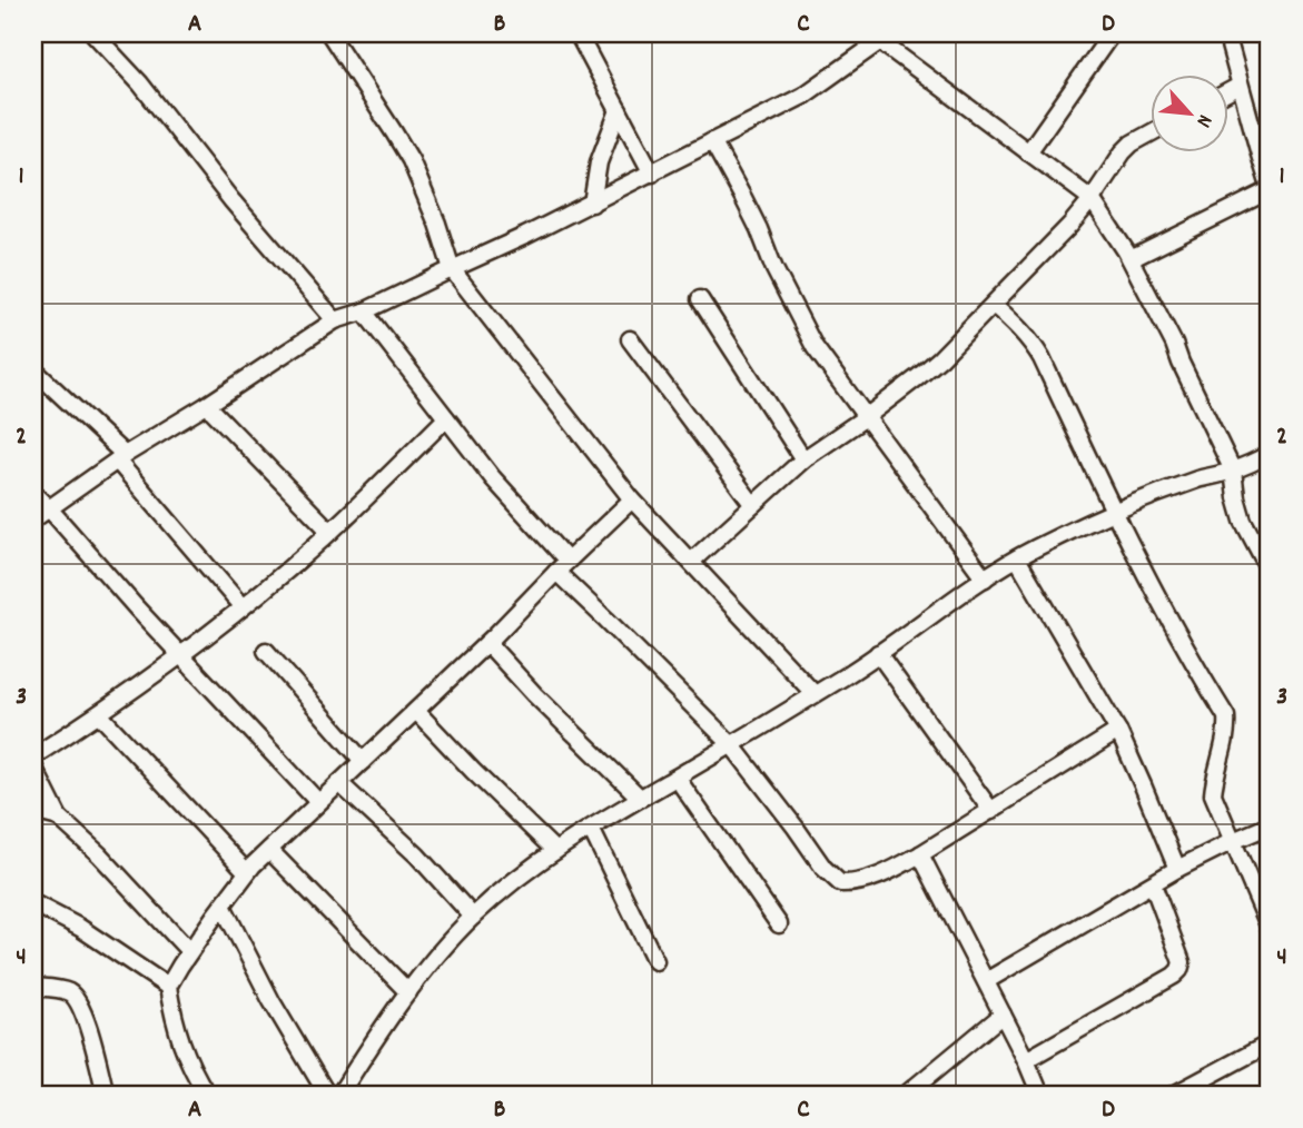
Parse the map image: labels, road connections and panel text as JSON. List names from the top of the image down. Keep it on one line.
{"north":"bottom right","grid":{"columns":["A","B","C","D"],"rows":["1","2","3","4"]}}
